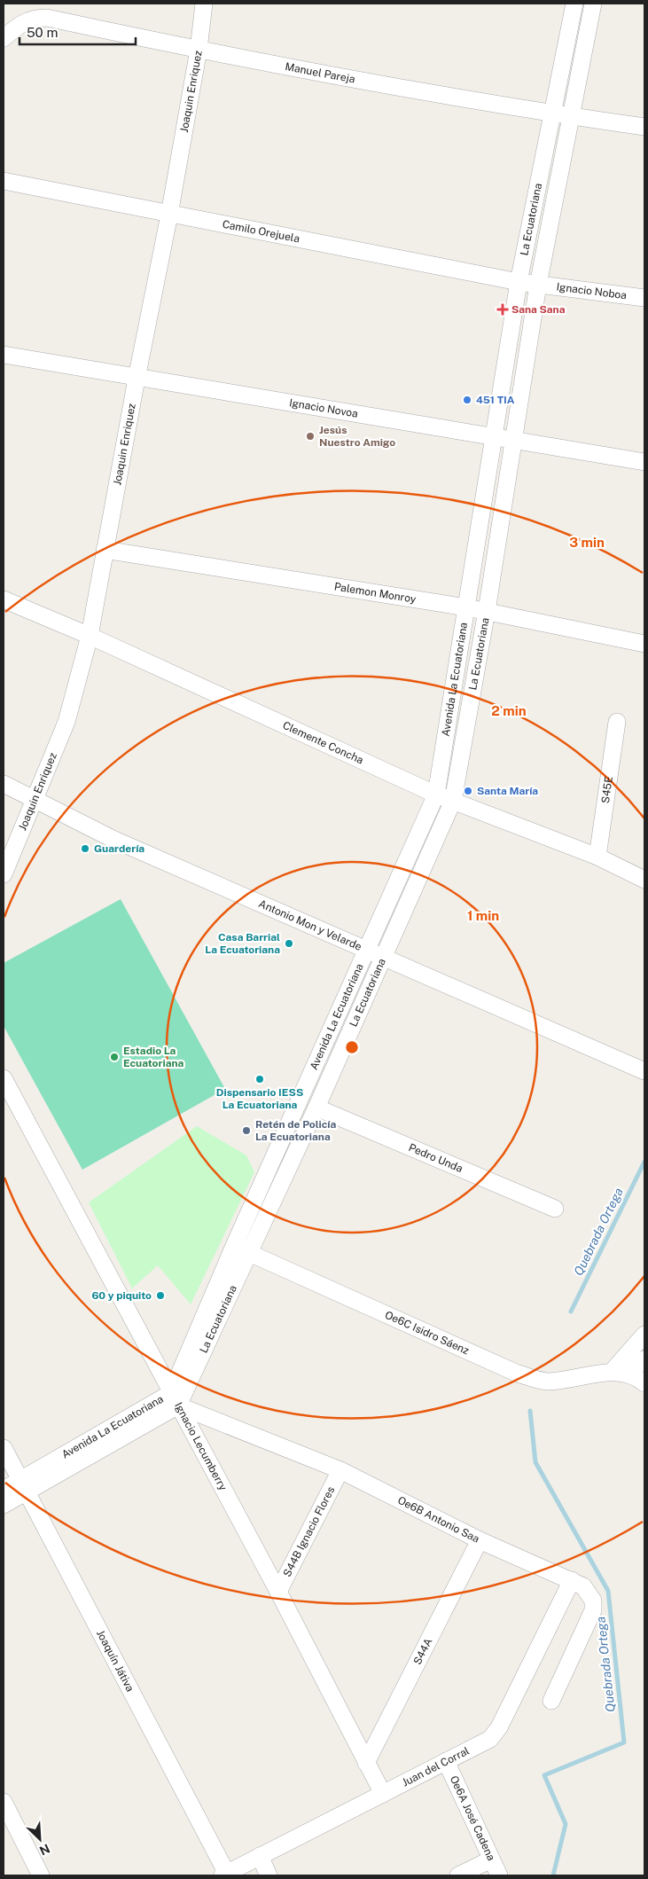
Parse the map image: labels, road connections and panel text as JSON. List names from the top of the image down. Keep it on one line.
{"streets":{"street":["Manuel Pareja","Joaquin Enriquez","La Ecuatoriana","Camilo Orejuela","Ignacio Noboa","Ignacio Novoa","Palemon Monroy","Avenida La Ecuatoriana","Clemente Concha","S45E","Antonio Mon y Velarde","Pedro Unda","Oe6C Isidro Sáenz","Ignacio Lecumberry","Oe6B Antonio Saa","S44B Ignacio Flores","S44A","Joaquín Játiva","Juan del Corral","Oe6A José Cadena"]},"crossings":[["Manuel Pareja","Joaquin Enriquez"],["Manuel Pareja","La Ecuatoriana"],["Joaquin Enriquez","Camilo Orejuela"],["Joaquin Enriquez","Ignacio Novoa"],["Joaquin Enriquez","Palemon Monroy"],["Joaquin Enriquez","Clemente Concha"],["Joaquin Enriquez","Antonio Mon y Velarde"],["La Ecuatoriana","Camilo Orejuela"],["La Ecuatoriana","Ignacio Noboa"],["La Ecuatoriana","Ignacio Novoa"],["La Ecuatoriana","Palemon Monroy"],["La Ecuatoriana","Avenida La Ecuatoriana"],["La Ecuatoriana","Clemente Concha"],["La Ecuatoriana","Antonio Mon y Velarde"],["La Ecuatoriana","Pedro Unda"],["La Ecuatoriana","Oe6C Isidro Sáenz"],["La Ecuatoriana","Ignacio Lecumberry"],["La Ecuatoriana","Oe6B Antonio Saa"],["Camilo Orejuela","Ignacio Noboa"],["Ignacio Novoa","Avenida La Ecuatoriana"],["Palemon Monroy","Avenida La Ecuatoriana"],["Avenida La Ecuatoriana","Clemente Concha"],["Avenida La Ecuatoriana","Antonio Mon y Velarde"],["Avenida La Ecuatoriana","Oe6C Isidro Sáenz"],["Clemente Concha","S45E"],["Ignacio Lecumberry","Oe6B Antonio Saa"],["Ignacio Lecumberry","S44B Ignacio Flores"],["Ignacio Lecumberry","S44A"],["Ignacio Lecumberry","Juan del Corral"],["Oe6B Antonio Saa","S44B Ignacio Flores"],["Oe6B Antonio Saa","S44A"],["Oe6B Antonio Saa","Juan del Corral"],["Joaquín Játiva","Juan del Corral"],["Juan del Corral","Oe6A José Cadena"]],"water":["Quebrada Ortega"],"places":{"health":["Sana Sana"],"other":["451 TIA","Jesús Nuestro Amigo","Santa María","Guardería","Casa Barrial La Ecuatoriana","Estadio La Ecuatoriana","Dispensario IESS La Ecuatoriana","Retén de Policía La Ecuatoriana","60 y piquito"]},"scale_bar":"50 m","north":"bottom right","rings":["3 min","2 min","1 min"]}
